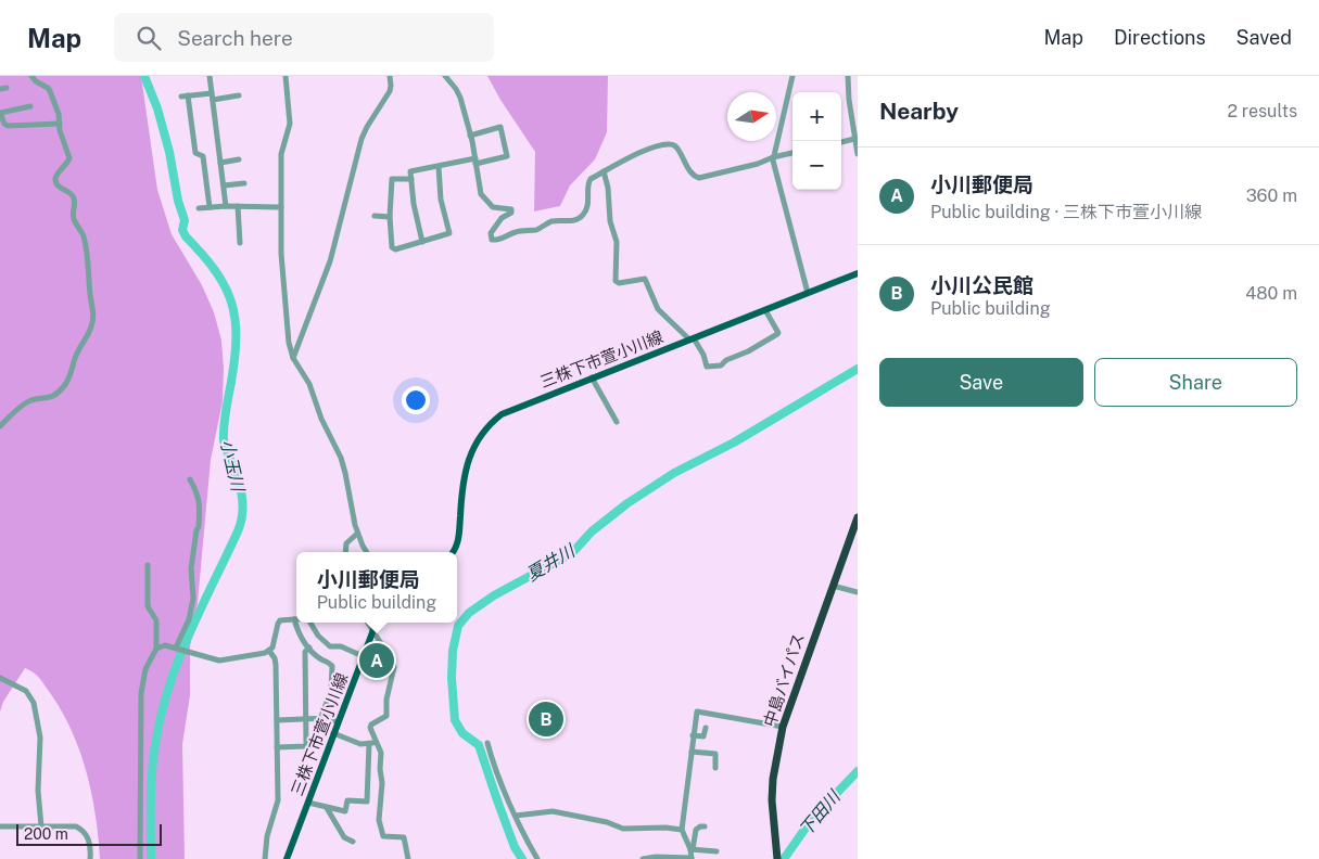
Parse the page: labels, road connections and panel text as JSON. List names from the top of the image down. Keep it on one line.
{"streets":{"highway":["中島バイパス"],"main road":["三株下市萱小川線"]},"water":["小玉川","夏井川","下田川"],"scale_bar":"200 m","north":"right","page":{"header":"Map","search":"Search here","nav":["Map","Directions","Saved"],"heading":["Nearby","2 results"],"map_buttons":["+","−"],"list":[{"mark":"A","name":"小川郵便局","note":"Public building · 三株下市萱小川線","value":"360 m"},{"mark":"B","name":"小川公民館","note":"Public building","value":"480 m"}],"buttons":["Save","Share"],"popup":["小川郵便局","Public building"],"pins":["A","B"],"scale":"200 m"}}
